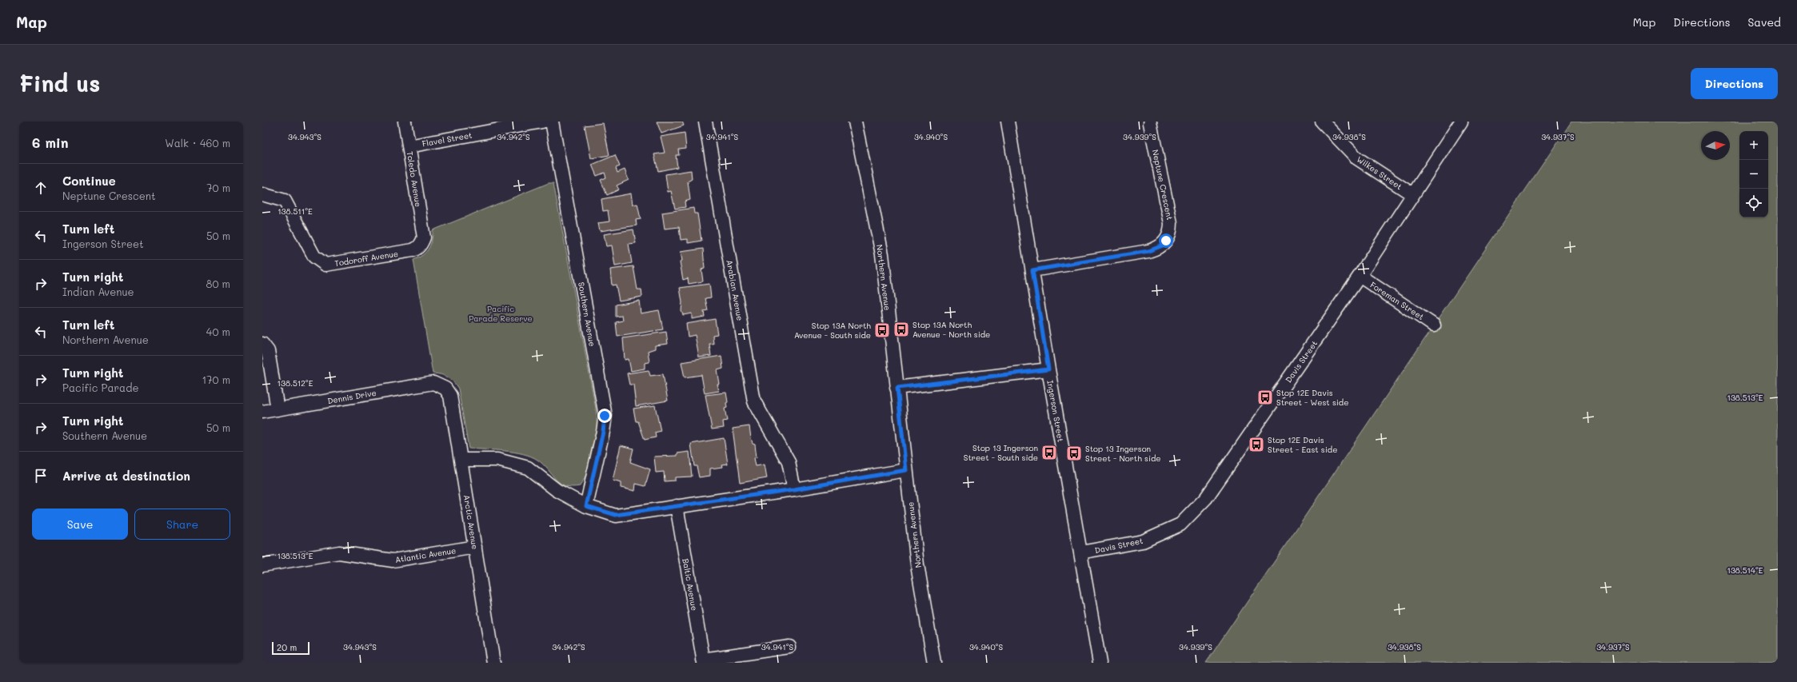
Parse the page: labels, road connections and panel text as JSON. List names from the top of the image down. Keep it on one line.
{"streets":{"street":["Flavel Street","Wilkes Street","Toledo Avenue","Neptune Crescent","Todoroff Avenue","Northern Avenue","Arabian Avenue","Foreman Street","Southern Avenue","Davis Street","Dennis Drive","Ingerson Street","Arctic Avenue","Atlantic Avenue","Baltic Avenue"]},"crossings":[["Flavel Street","Toledo Avenue"],["Wilkes Street","Davis Street"],["Toledo Avenue","Todoroff Avenue"],["Neptune Crescent","Ingerson Street"],["Foreman Street","Davis Street"],["Davis Street","Ingerson Street"],["Dennis Drive","Arctic Avenue"],["Arctic Avenue","Atlantic Avenue"]],"parks":["Pacific Parade Reserve"],"places":{"bus stop":["Stop 13A North Avenue - North side","Stop 13A North Avenue - South side","Stop 12E Davis Street - West side","Stop 12E Davis Street - East side","Stop 13 Ingerson Street - South side","Stop 13 Ingerson Street - North side"]},"scale_bar":"20 m","north":"right","page":{"header":"Map","nav":["Map","Directions","Saved"],"buttons":["Directions",["Save","Share"]],"title":"Find us","heading":["6 min","Walk · 460 m"],"map_buttons":["+","−"],"list":[["Continue","Neptune Crescent","70 m"],["Turn left","Ingerson Street","50 m"],["Turn right","Indian Avenue","80 m"],["Turn left","Northern Avenue","40 m"],["Turn right","Pacific Parade","170 m"],["Turn right","Southern Avenue","50 m"],"Arrive at destination"],"scale":"20 m"},"coordinates":["34.943°S","34.942°S","34.941°S","34.940°S","34.939°S","34.938°S","34.937°S","138.511°E","138.512°E","138.513°E","138.514°E"]}
